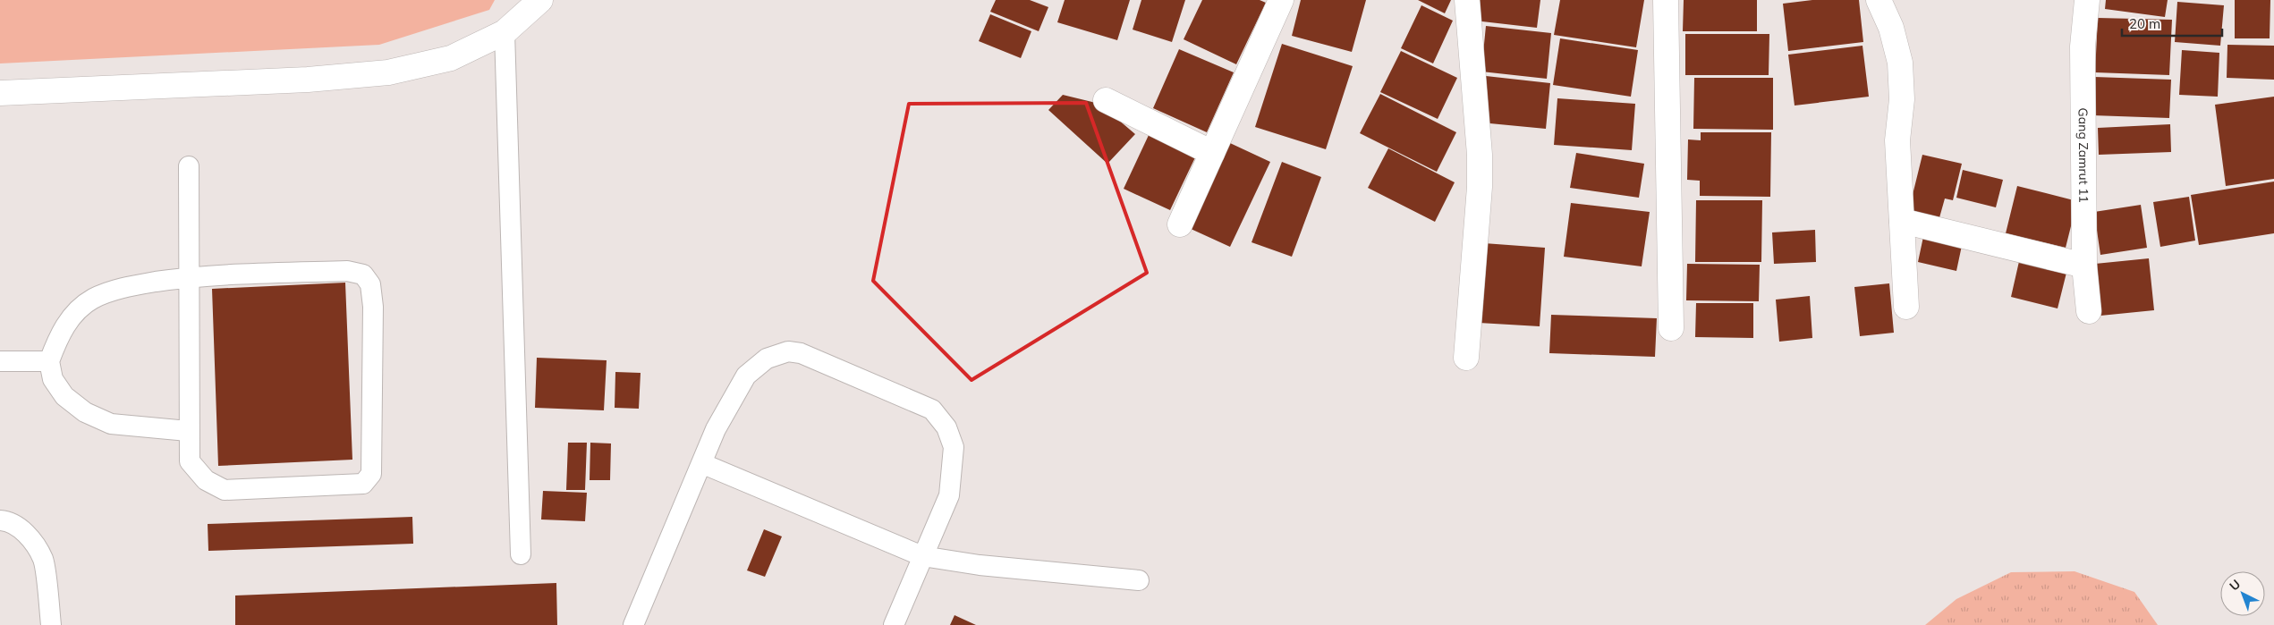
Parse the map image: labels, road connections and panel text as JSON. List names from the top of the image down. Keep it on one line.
{"streets":{"street":["Gang Zamrut 11"]},"scale_bar":"20 m","north":"top left"}
